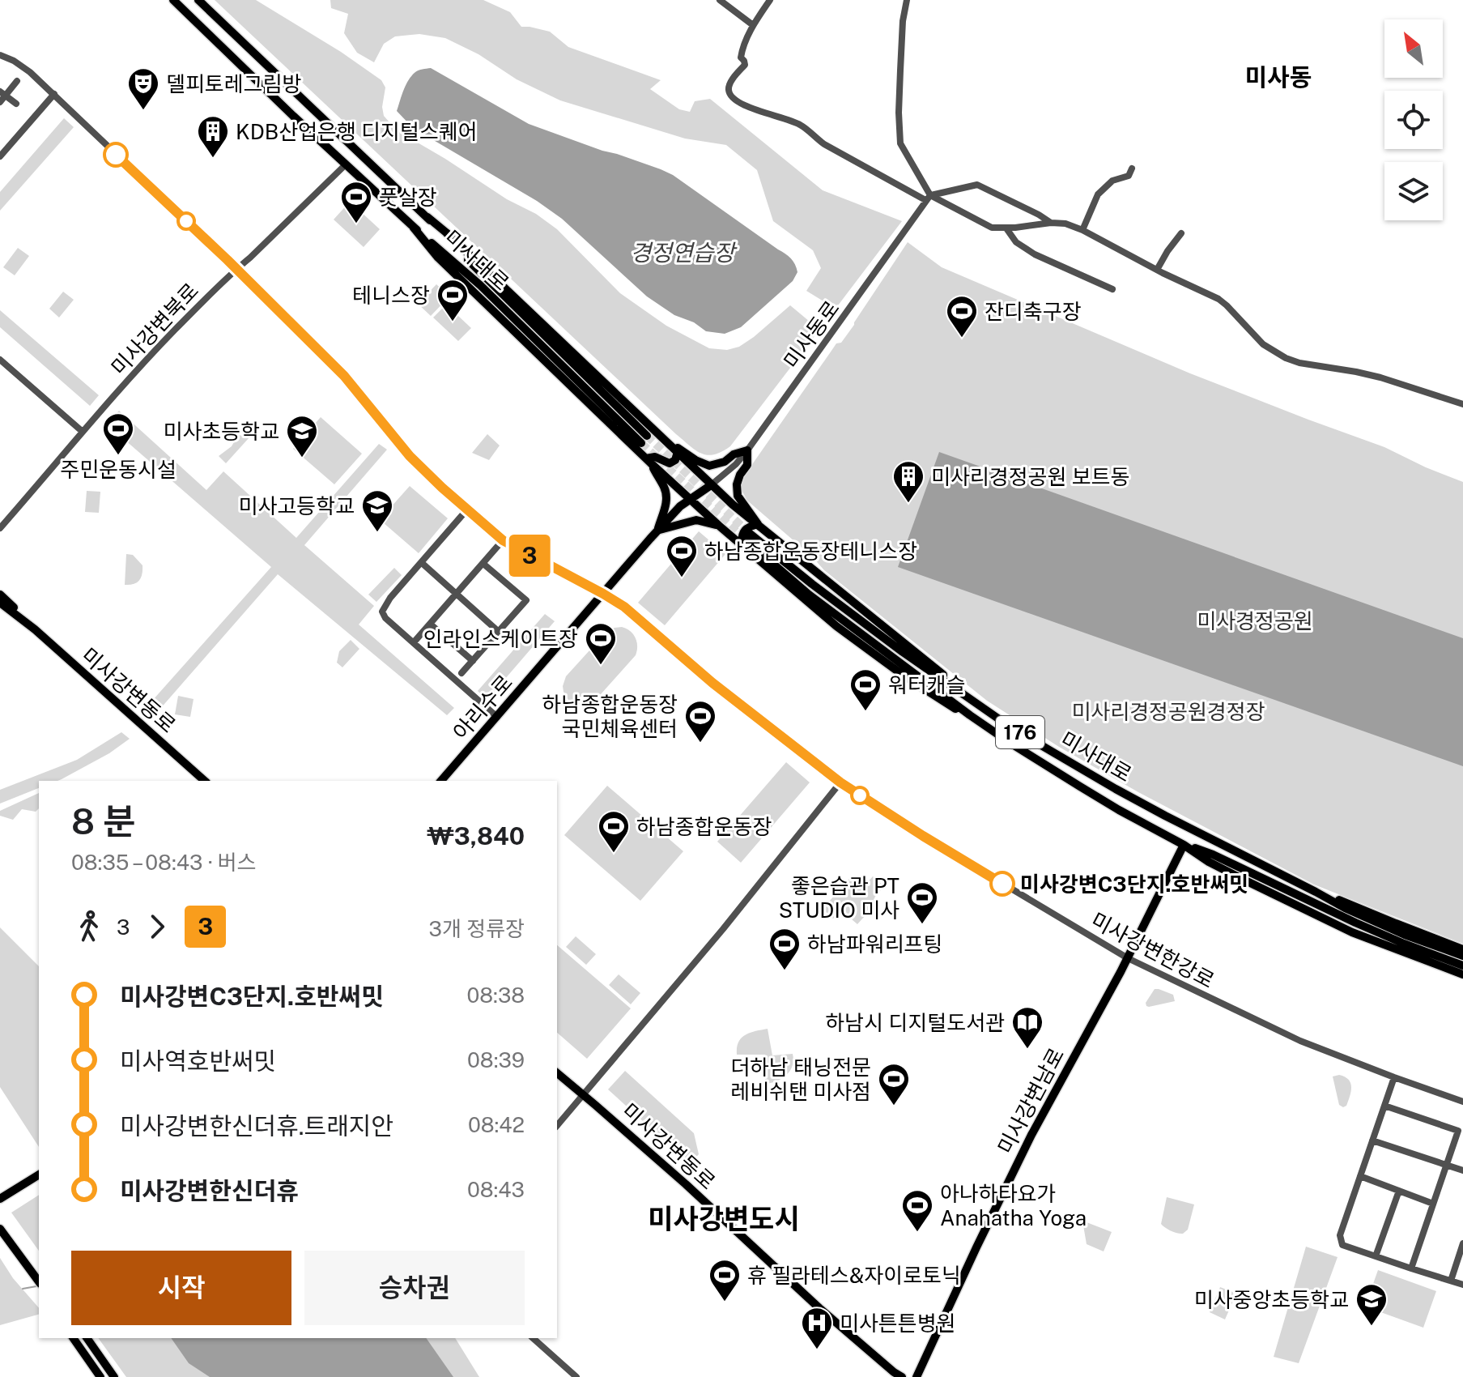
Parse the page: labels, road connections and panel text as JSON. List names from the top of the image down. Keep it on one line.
{"streets":{"main road":["미사대로","미사강변동로","아리수로","176","미사강변남로"],"street":["미사강변북로","미사동로","미사강변한강로"]},"crossings":[["미사대로","미사강변북로"],["미사대로","미사강변남로"],["미사강변북로","미사강변한강로"],["미사동로","아리수로"],["아리수로","미사강변한강로"],["미사강변한강로","미사강변남로"]],"districts":["미사동","미사강변도시"],"water":["경정연습장"],"parks":["미사경정공원","미사리경정공원경정장"],"places":{"theatre":["델피토레그림방"],"building":["KDB산업은행 디지털스퀘어","미사리경정공원 보트동"],"sports":["풋살장","테니스장","잔디축구장","주민운동시설","하남종합운동장테니스장","인라인스케이트장","워터캐슬","하남종합운동장 국민체육센터","하남종합운동장","좋은습관 PT STUDIO 미사","하남파워리프팅","더하남 태닝전문 레비쉬탠 미사점","아나하타요가 Anahatha Yoga","휴 필라테스&자이로토닉"],"school or university":["미사초등학교","미사고등학교","미사중앙초등학교"],"other":["미사강변C3단지.호반써밋"],"library":["하남시 디지털도서관"],"hospital":["미사튼튼병원"]},"lines":["bus line 3"],"north":"top left","page":{"on_map":"3","heading":["8 분","08:35 – 08:43 · 버스","₩3,840"],"legs":["3","3","3개 정류장"],"list":[{"name":"미사강변C3단지.호반써밋","value":"08:38"},{"name":"미사역호반써밋","value":"08:39"},{"name":"미사강변한신더휴.트래지안","value":"08:42"},{"name":"미사강변한신더휴","value":"08:43"}],"buttons":["시작","승차권"]}}
